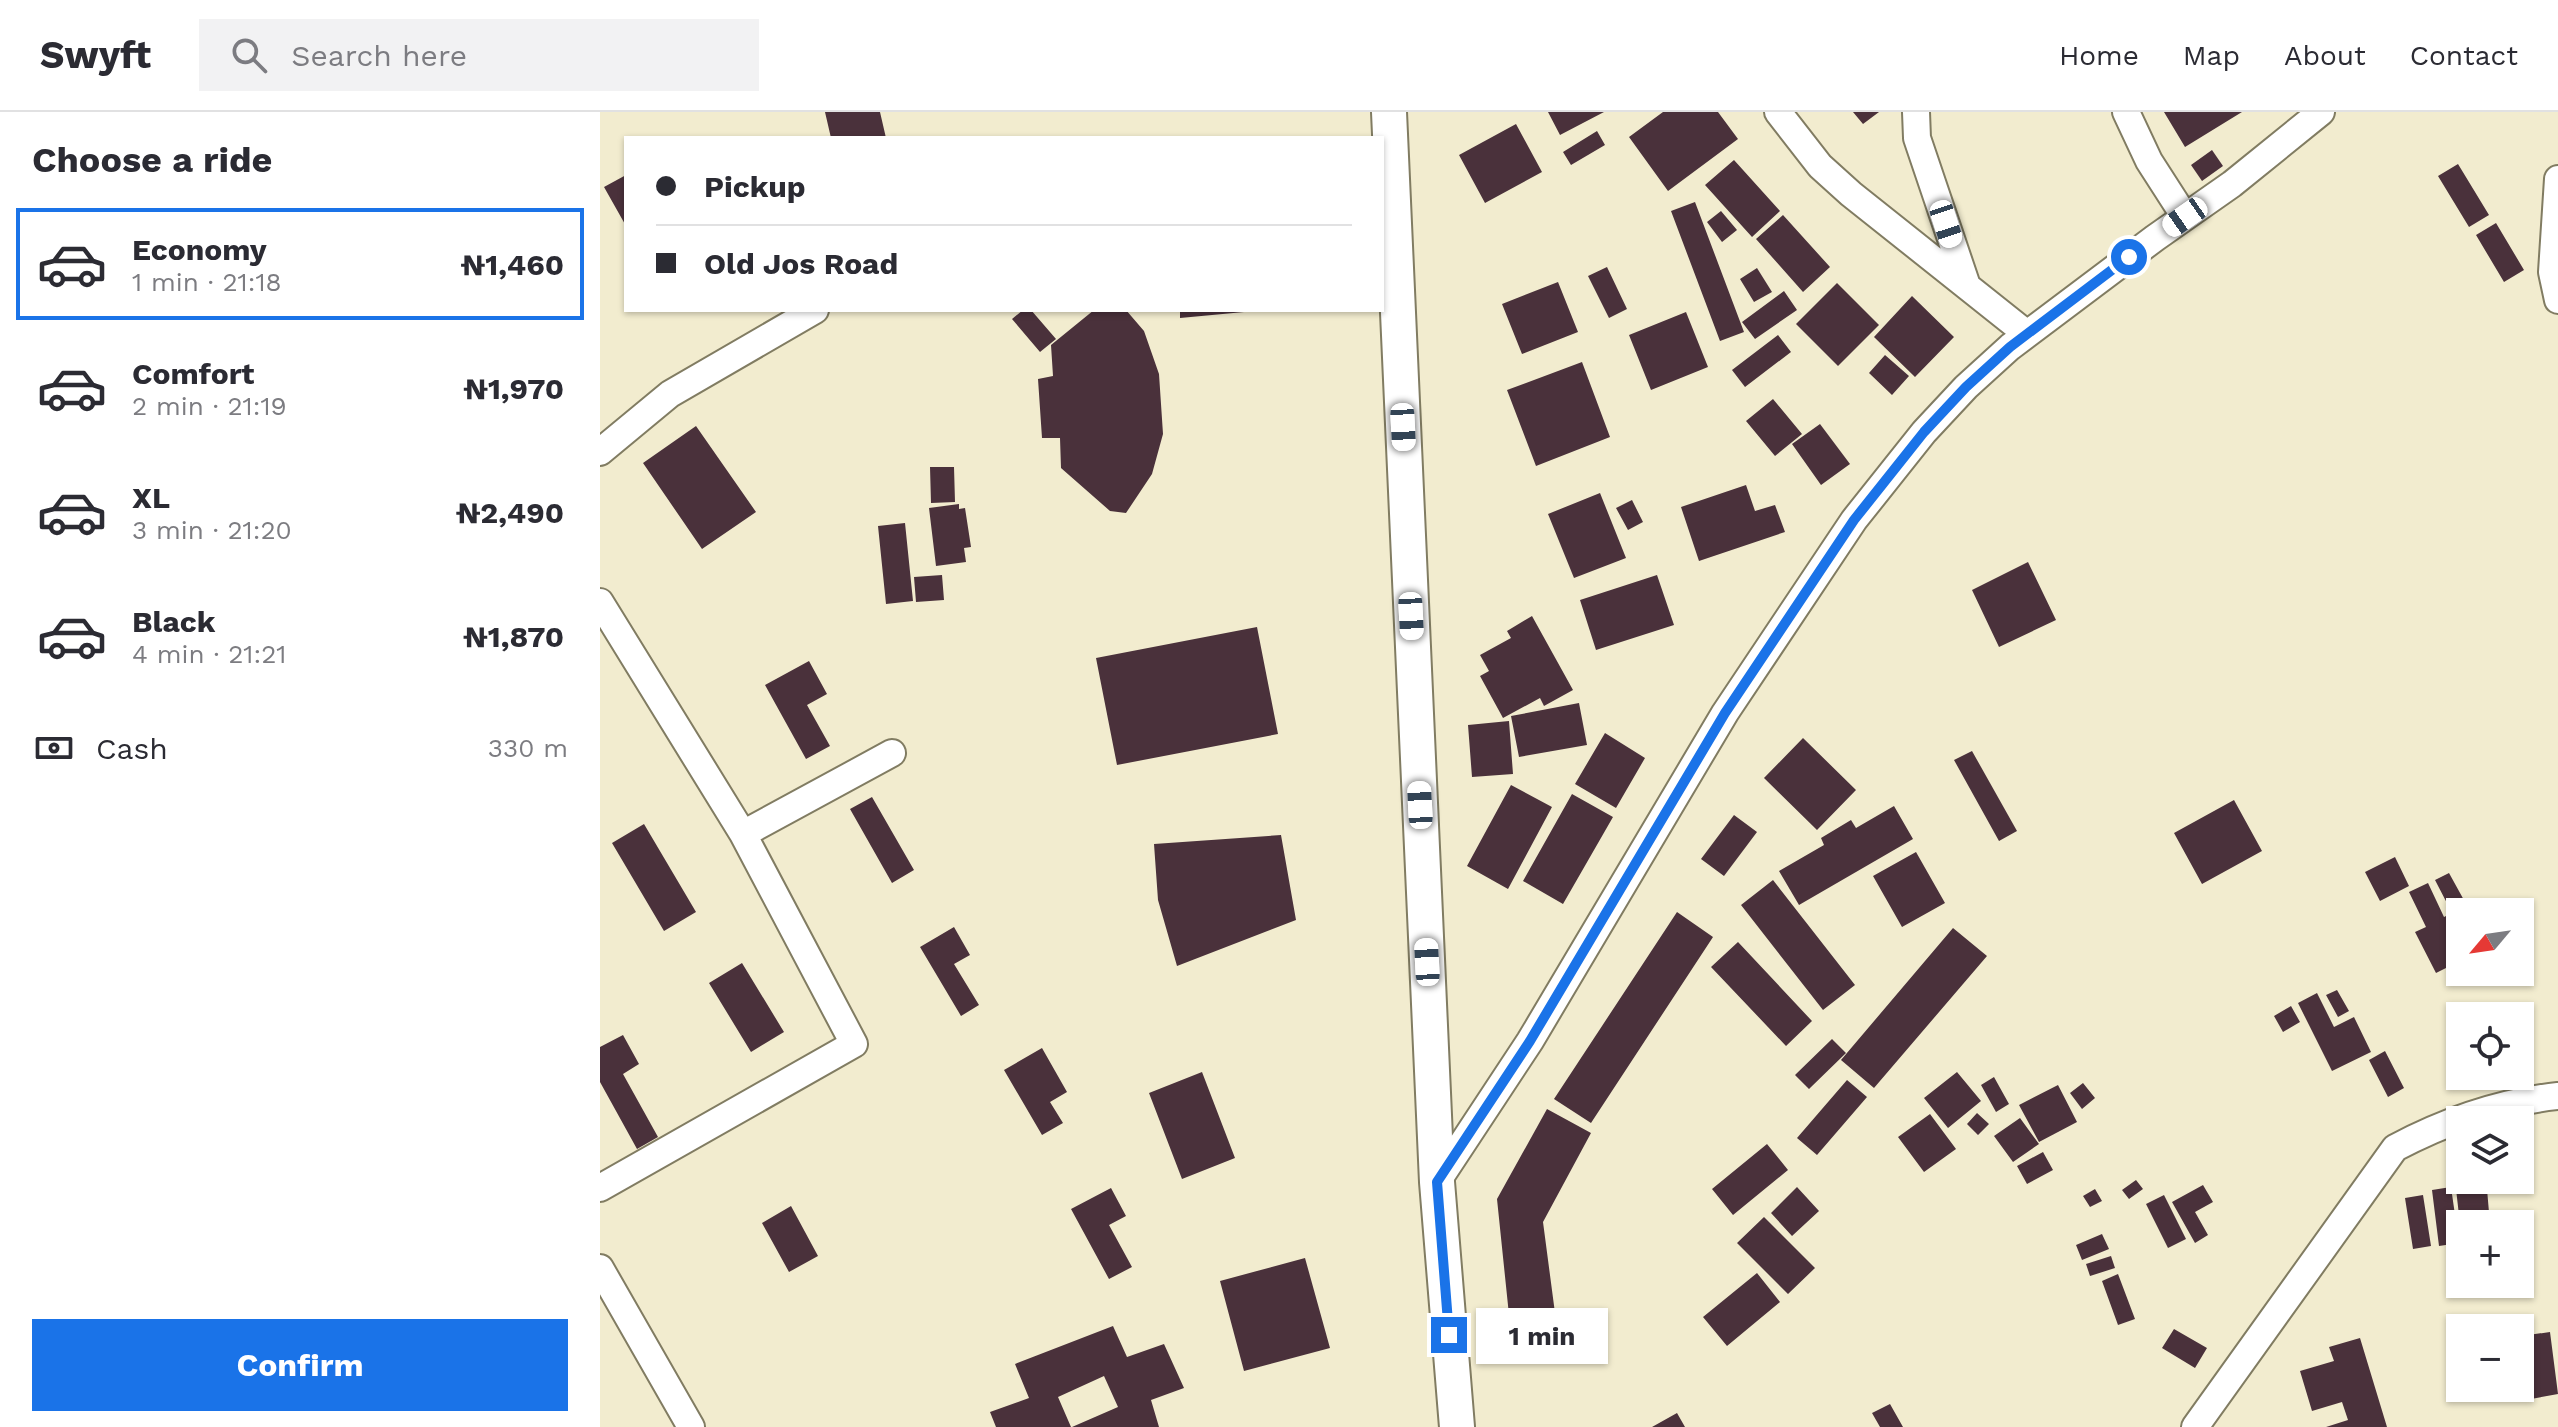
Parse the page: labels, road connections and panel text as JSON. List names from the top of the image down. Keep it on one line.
{"north":"bottom left","page":{"header":"Swyft","search":"Search here","nav":["Home","Map","About","Contact"],"heading":"Choose a ride","banner":["Pickup","Old Jos Road"],"list":[{"name":"Economy","note":"1 min · 21:18","value":"₦1,460"},{"name":"Comfort","note":"2 min · 21:19","value":"₦1,970"},{"name":"XL","note":"3 min · 21:20","value":"₦2,490"},{"name":"Black","note":"4 min · 21:21","value":"₦1,870"}],"pay":["Cash","330 m"],"map_buttons":["+","−"],"buttons":"Confirm","bubble":"1 min"}}
